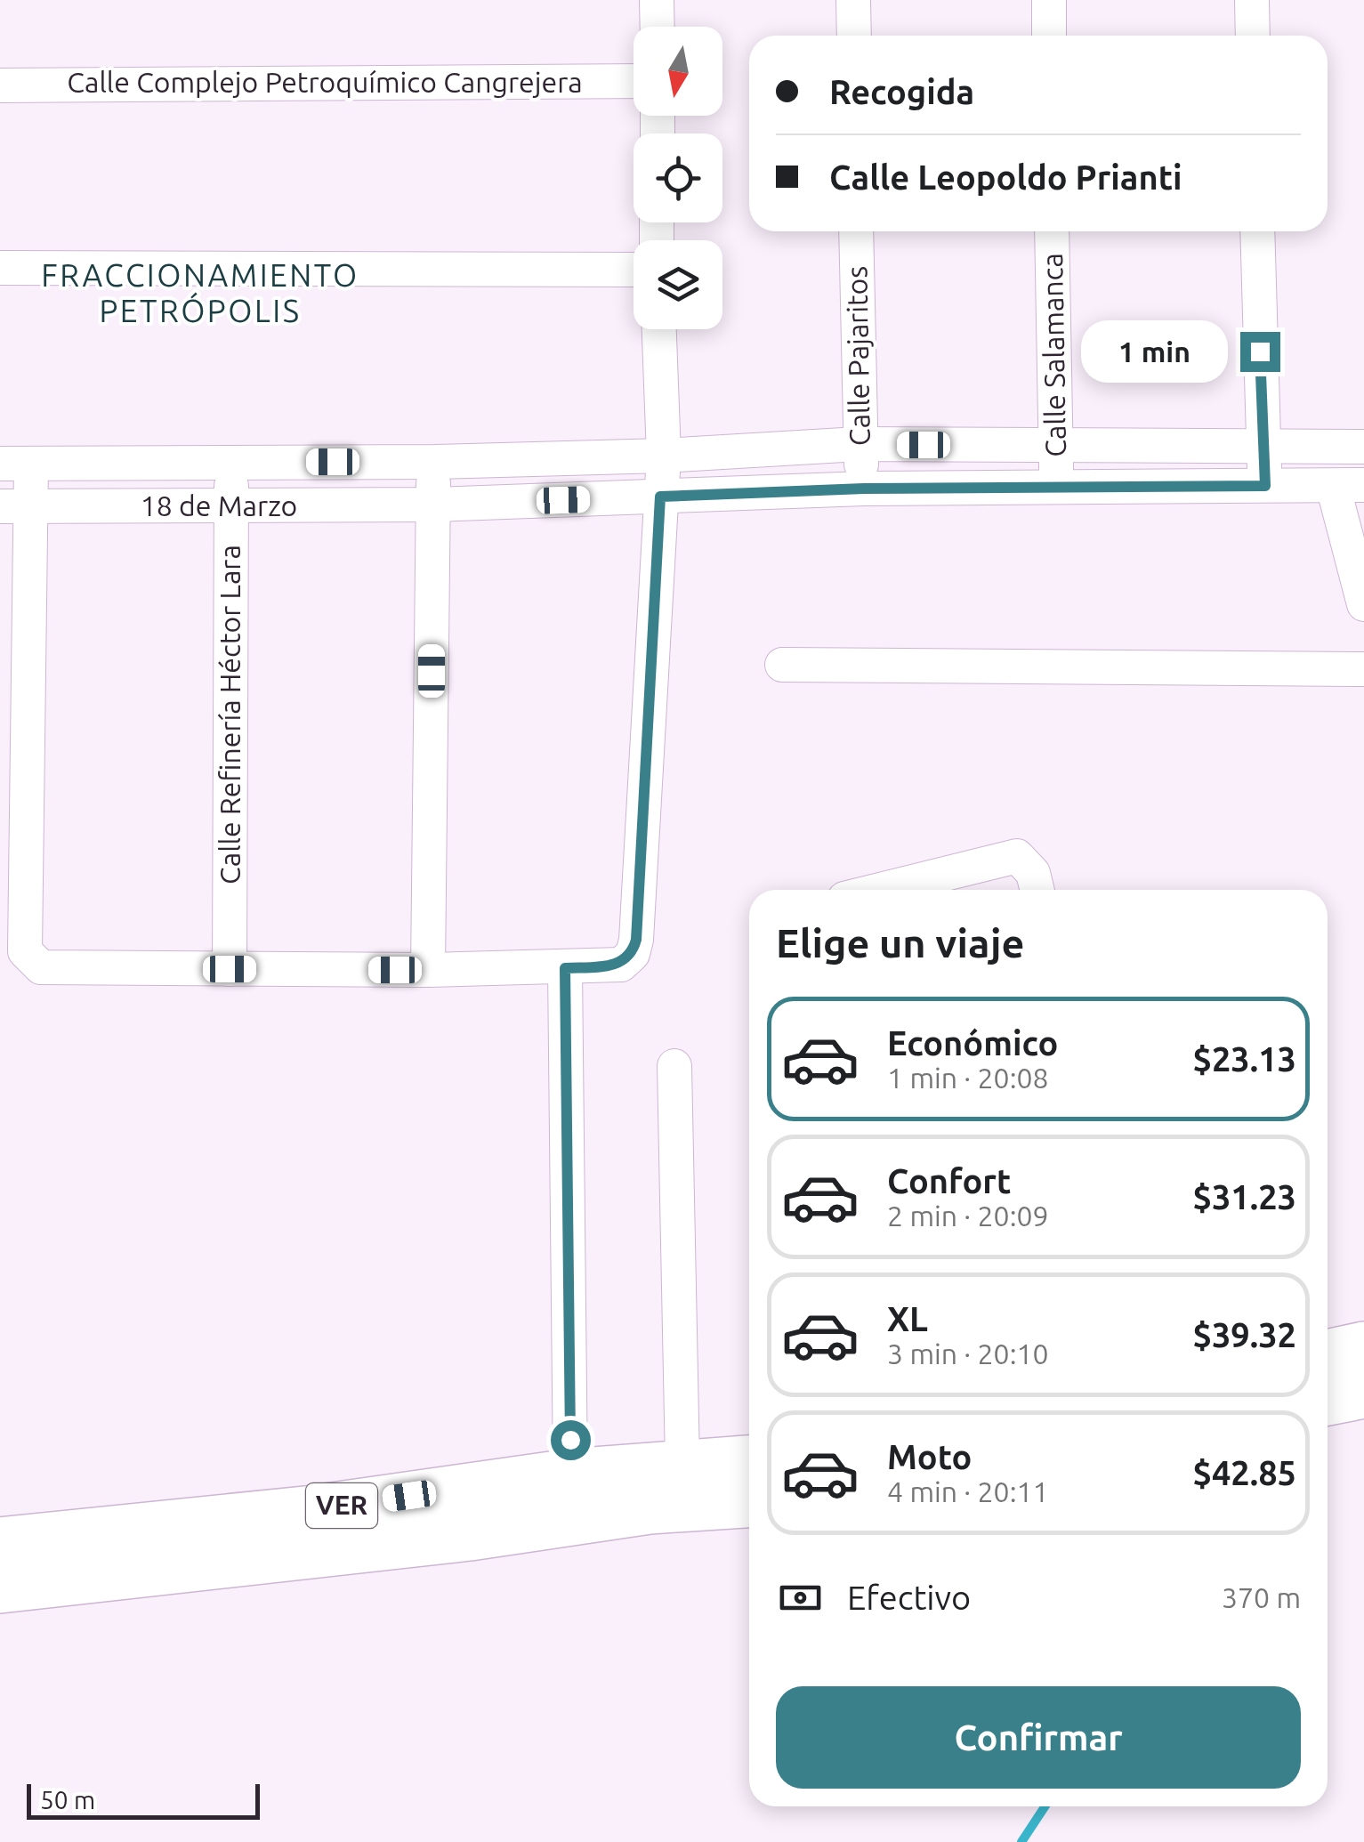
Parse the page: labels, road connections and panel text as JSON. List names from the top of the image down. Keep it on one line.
{"streets":{"main road":["VER"],"street":["Calle Complejo Petroquímico Cangrejera","Calle Salamanca","Calle Pajaritos","18 de Marzo","Calle Refinería Héctor Lara"]},"crossings":[["Calle Salamanca","18 de Marzo"],["Calle Pajaritos","18 de Marzo"],["18 de Marzo","Calle Refinería Héctor Lara"]],"districts":["FRACCIONAMIENTO PETRÓPOLIS"],"scale_bar":"50 m","north":"bottom","page":{"banner":["Recogida","Calle Leopoldo Prianti"],"bubble":"1 min","heading":"Elige un viaje","list":[{"name":"Económico","note":"1 min · 20:08","value":"$23.13"},{"name":"Confort","note":"2 min · 20:09","value":"$31.23"},{"name":"XL","note":"3 min · 20:10","value":"$39.32"},{"name":"Moto","note":"4 min · 20:11","value":"$42.85"}],"pay":["Efectivo","370 m"],"buttons":"Confirmar","scale":"50 m"}}
